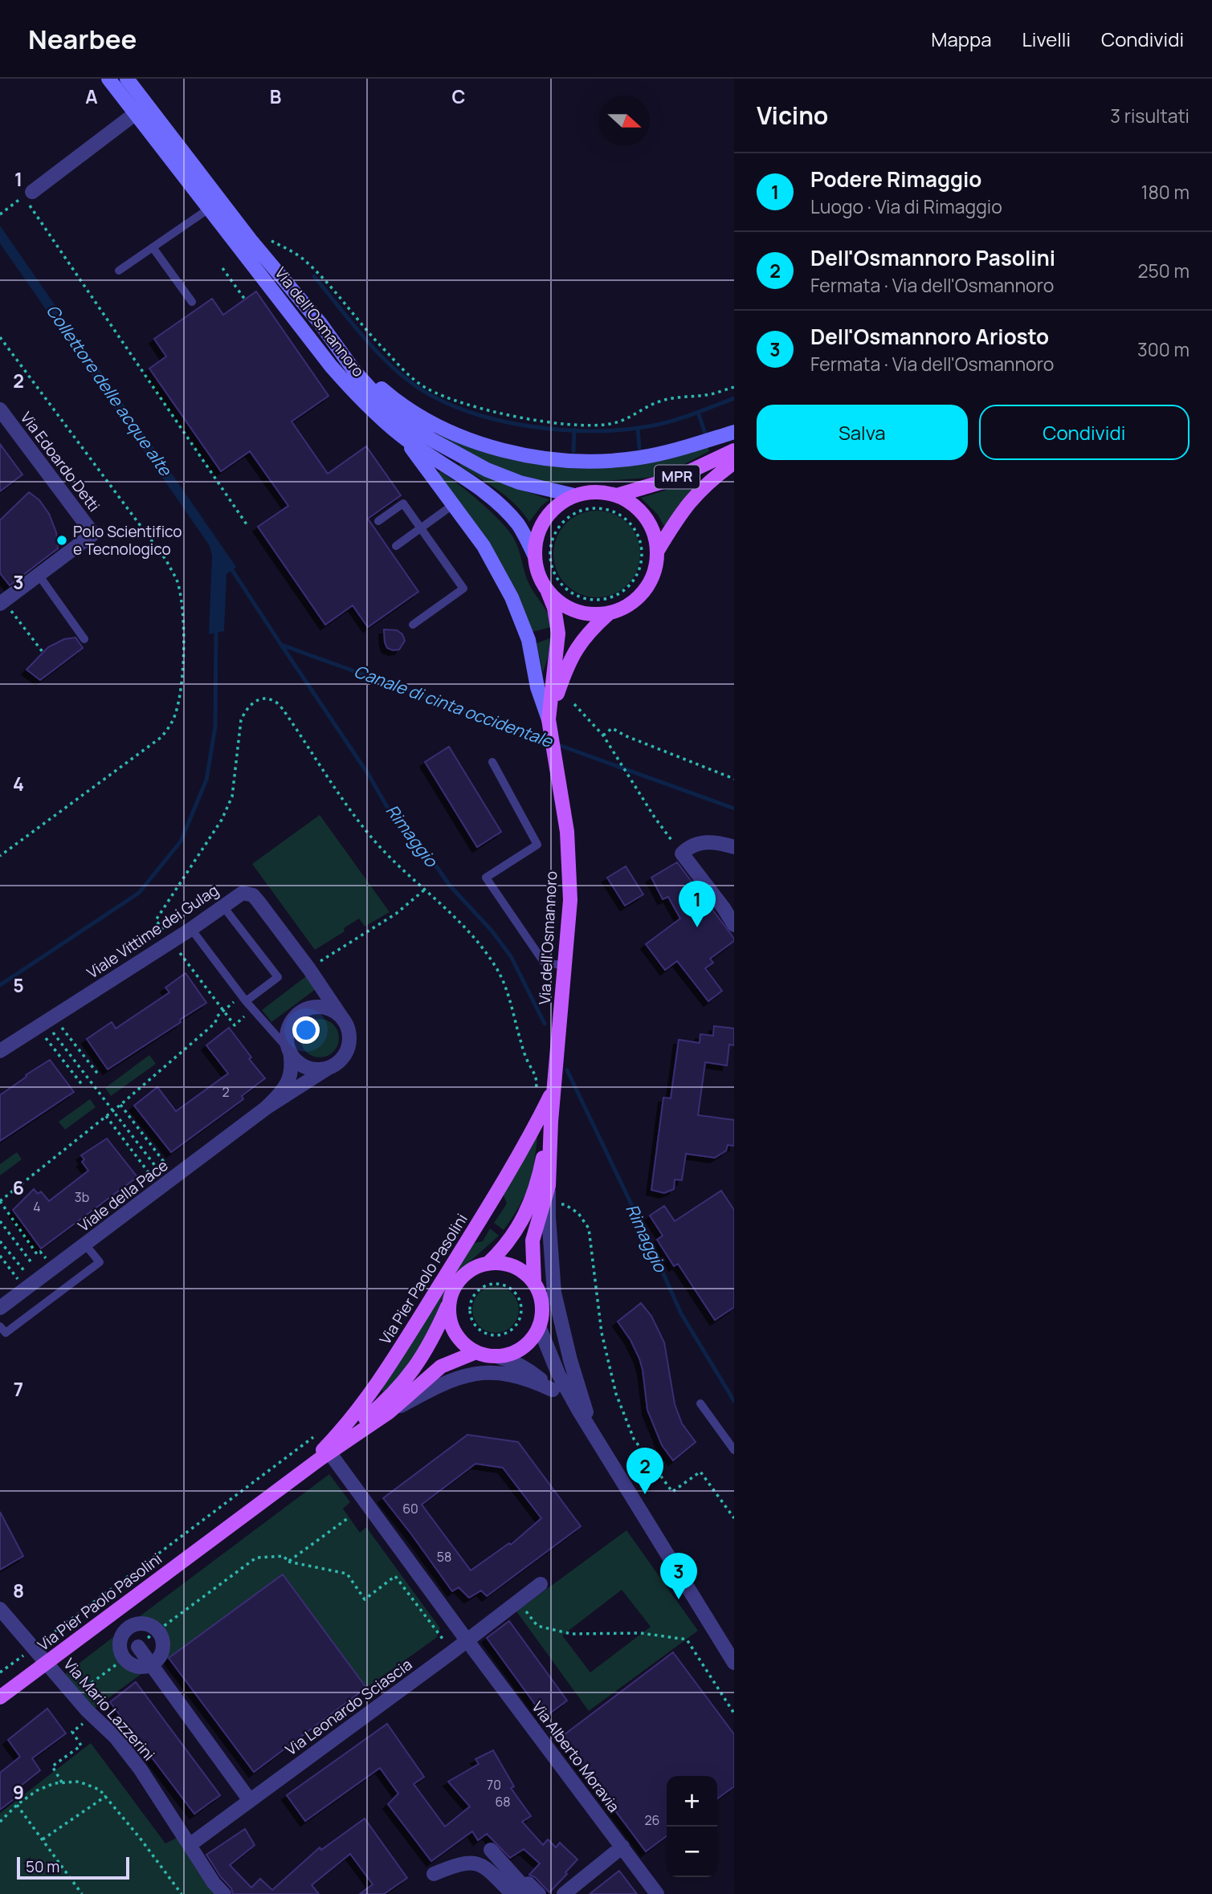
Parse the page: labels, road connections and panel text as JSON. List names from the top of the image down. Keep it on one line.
{"streets":{"main road":["Via dell'Osmannoro","MPR","Via Pier Paolo Pasolini"],"street":["Via Edoardo Detti","Viale Vittime dei Gulag","Viale della Pace","Via Leonardo Sciascia","Via Mario Lazzerini","Via Alberto Moravia"]},"crossings":[["Via dell'Osmannoro","MPR"],["Via dell'Osmannoro","Via Pier Paolo Pasolini"],["Viale Vittime dei Gulag","Viale della Pace"],["Via Pier Paolo Pasolini","Via Mario Lazzerini"],["Via Pier Paolo Pasolini","Via Alberto Moravia"],["Via Leonardo Sciascia","Via Mario Lazzerini"],["Via Leonardo Sciascia","Via Alberto Moravia"]],"water":["Collettore delle acque alte","Canale di cinta occidentale","Rimaggio"],"places":["Polo Scientifico e Tecnologico"],"house_numbers":["2","3b","4","60","58","70","68","26"],"scale_bar":"50 m","north":"right","page":{"header":"Nearbee","nav":["Mappa","Livelli","Condividi"],"heading":["Vicino","3 risultati"],"list":[{"mark":"1","name":"Podere Rimaggio","note":"Luogo · Via di Rimaggio","value":"180 m"},{"mark":"2","name":"Dell'Osmannoro Pasolini","note":"Fermata · Via dell'Osmannoro","value":"250 m"},{"mark":"3","name":"Dell'Osmannoro Ariosto","note":"Fermata · Via dell'Osmannoro","value":"300 m"}],"buttons":["Salva","Condividi"],"pins":["1","2","3"],"map_buttons":["+","−"],"scale":"50 m"},"grid":{"columns":["A","B","C"],"rows":["1","2","3","4","5","6","7","8","9"]}}
